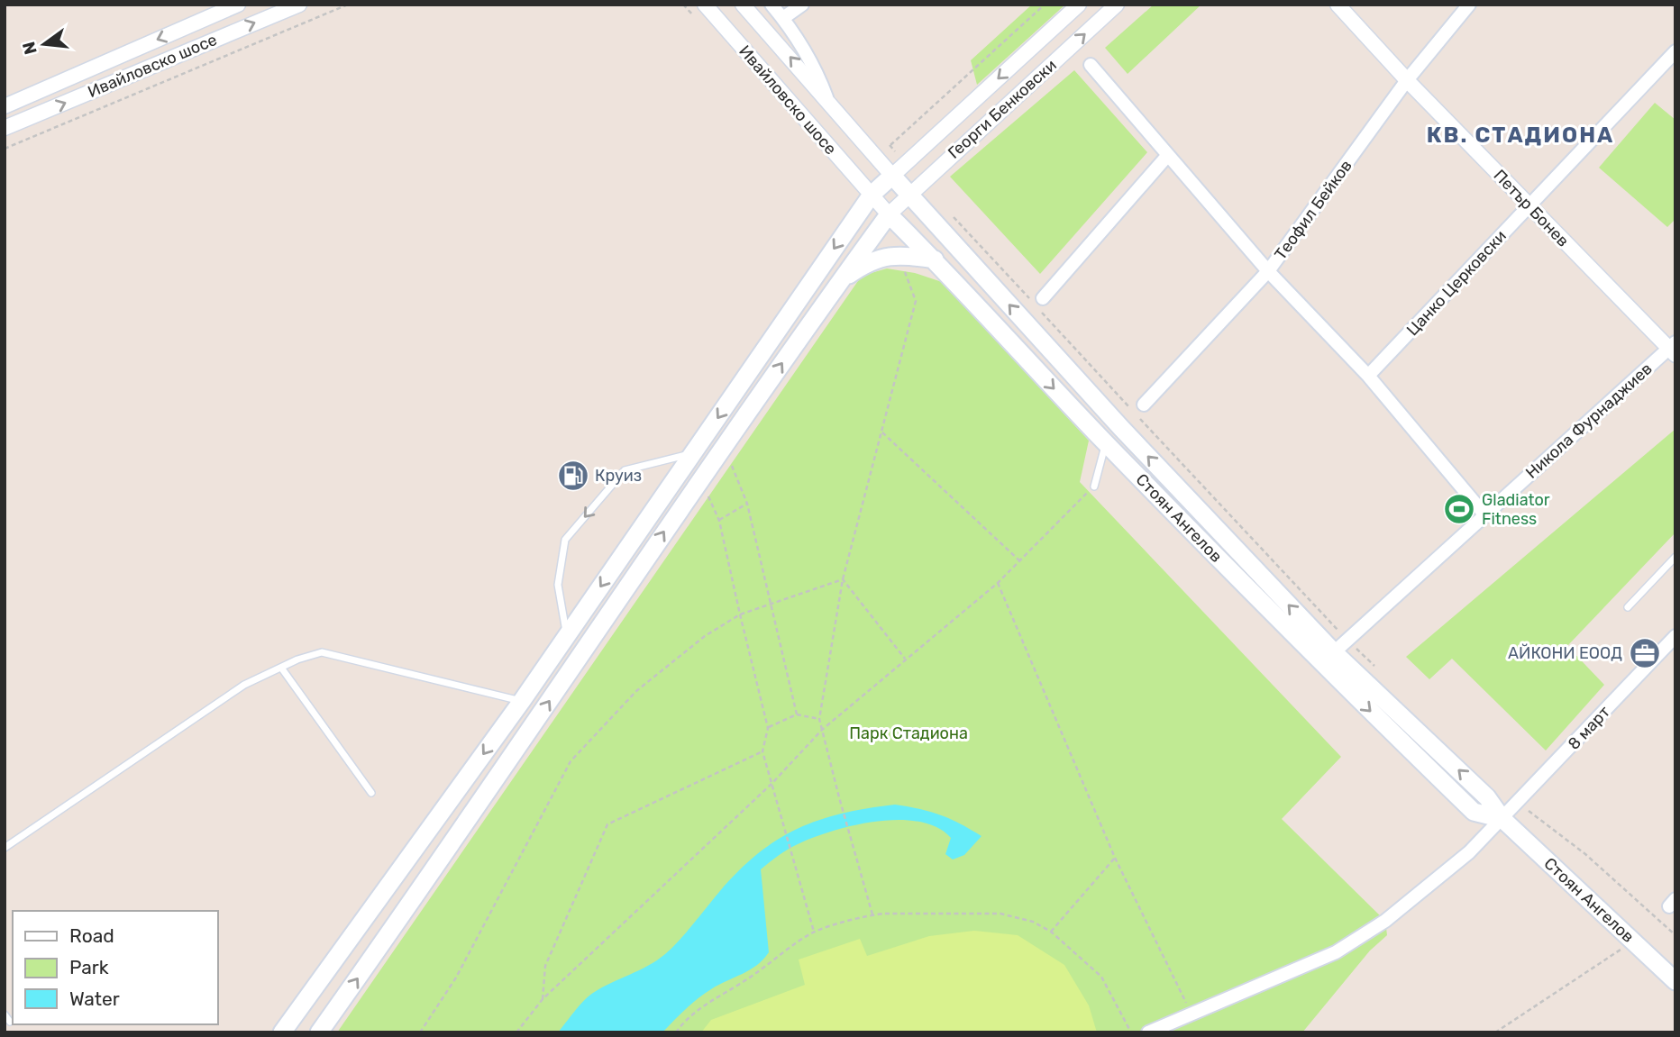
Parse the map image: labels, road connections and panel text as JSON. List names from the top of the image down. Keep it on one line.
{"streets":{"main road":["Георги Бенковски","Стоян Ангелов"],"street":["Ивайловско шосе","Петър Бонев","Теофил Бейков","Цанко Церковски","Никола Фурнаджиев","8 март"]},"crossings":[["Ивайловско шосе","Георги Бенковски"],["Ивайловско шосе","Стоян Ангелов"],["Георги Бенковски","Стоян Ангелов"],["Петър Бонев","Теофил Бейков"],["Петър Бонев","Цанко Церковски"],["Петър Бонев","Никола Фурнаджиев"],["Никола Фурнаджиев","Стоян Ангелов"],["Стоян Ангелов","8 март"]],"districts":["КВ. СТАДИОНА"],"parks":["Парк Стадиона"],"places":{"fuel station":["Круиз"],"sports":["Gladiator Fitness"],"office":["АЙКОНИ ЕООД"]},"legend":["Road","Park","Water"],"north":"left"}
